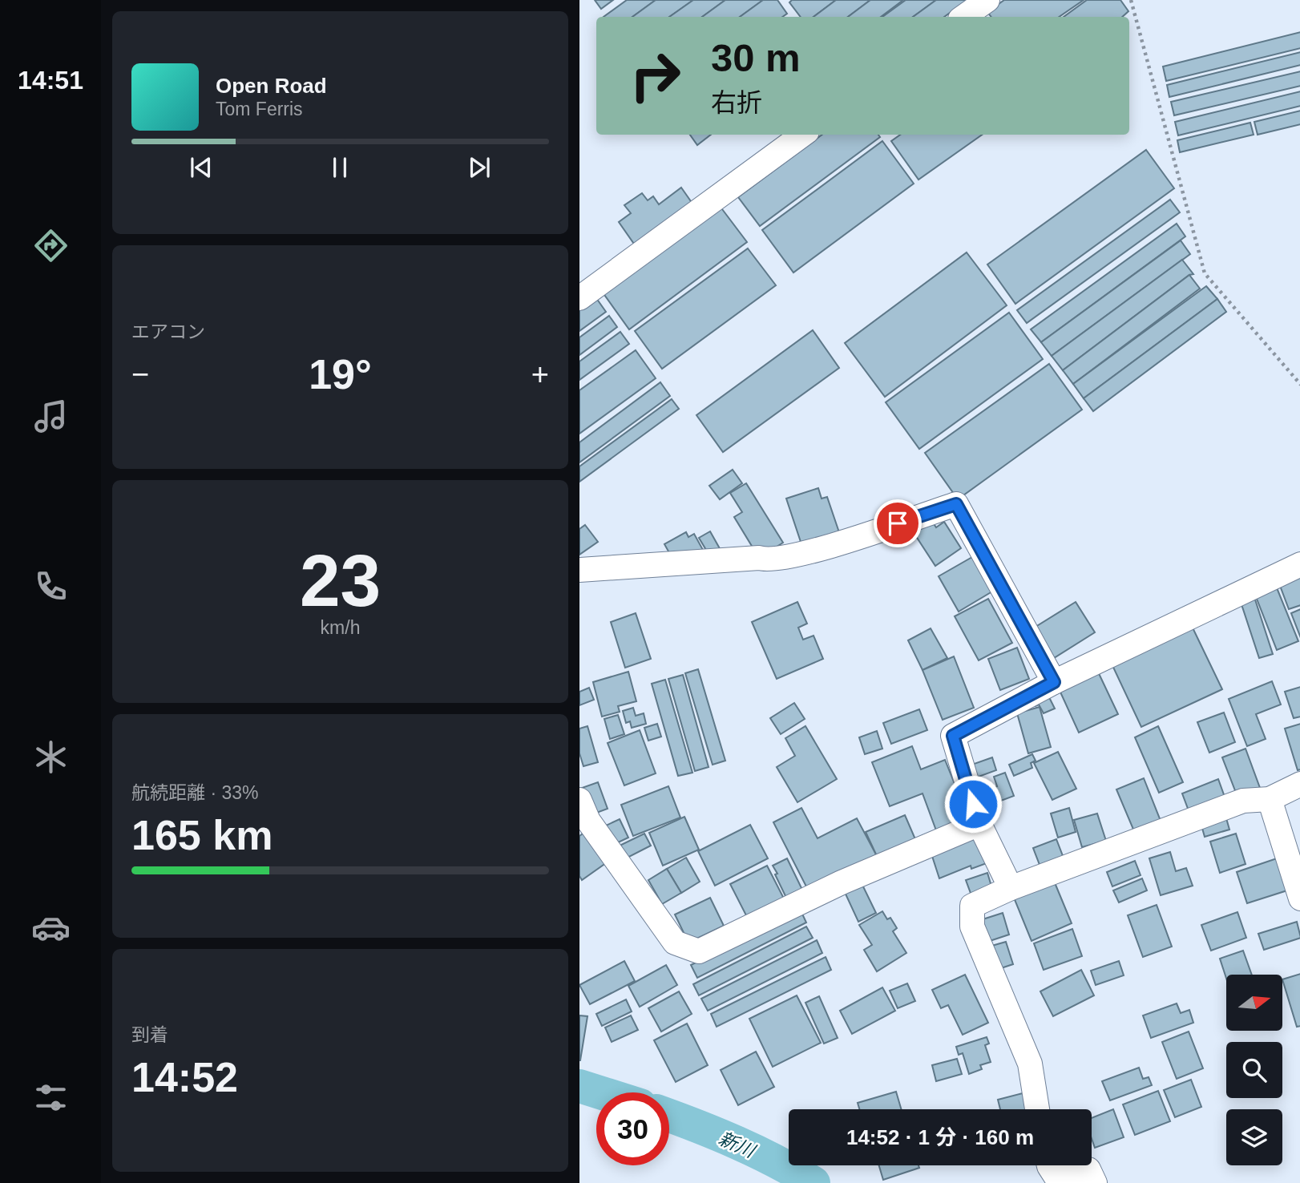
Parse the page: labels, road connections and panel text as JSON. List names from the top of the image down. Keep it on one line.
{"water":["新川"],"north":"right","page":{"tabs":"14:51","turn":["30 m","右折"],"song":["Open Road","Tom Ferris"],"tile":["エアコン",["23","km/h"],["航続距離 · 33%","165 km"],["到着","14:52"]],"heat":["−","19°","+"],"limit":"30","trip":"14:52 · 1 分 · 160 m"}}
